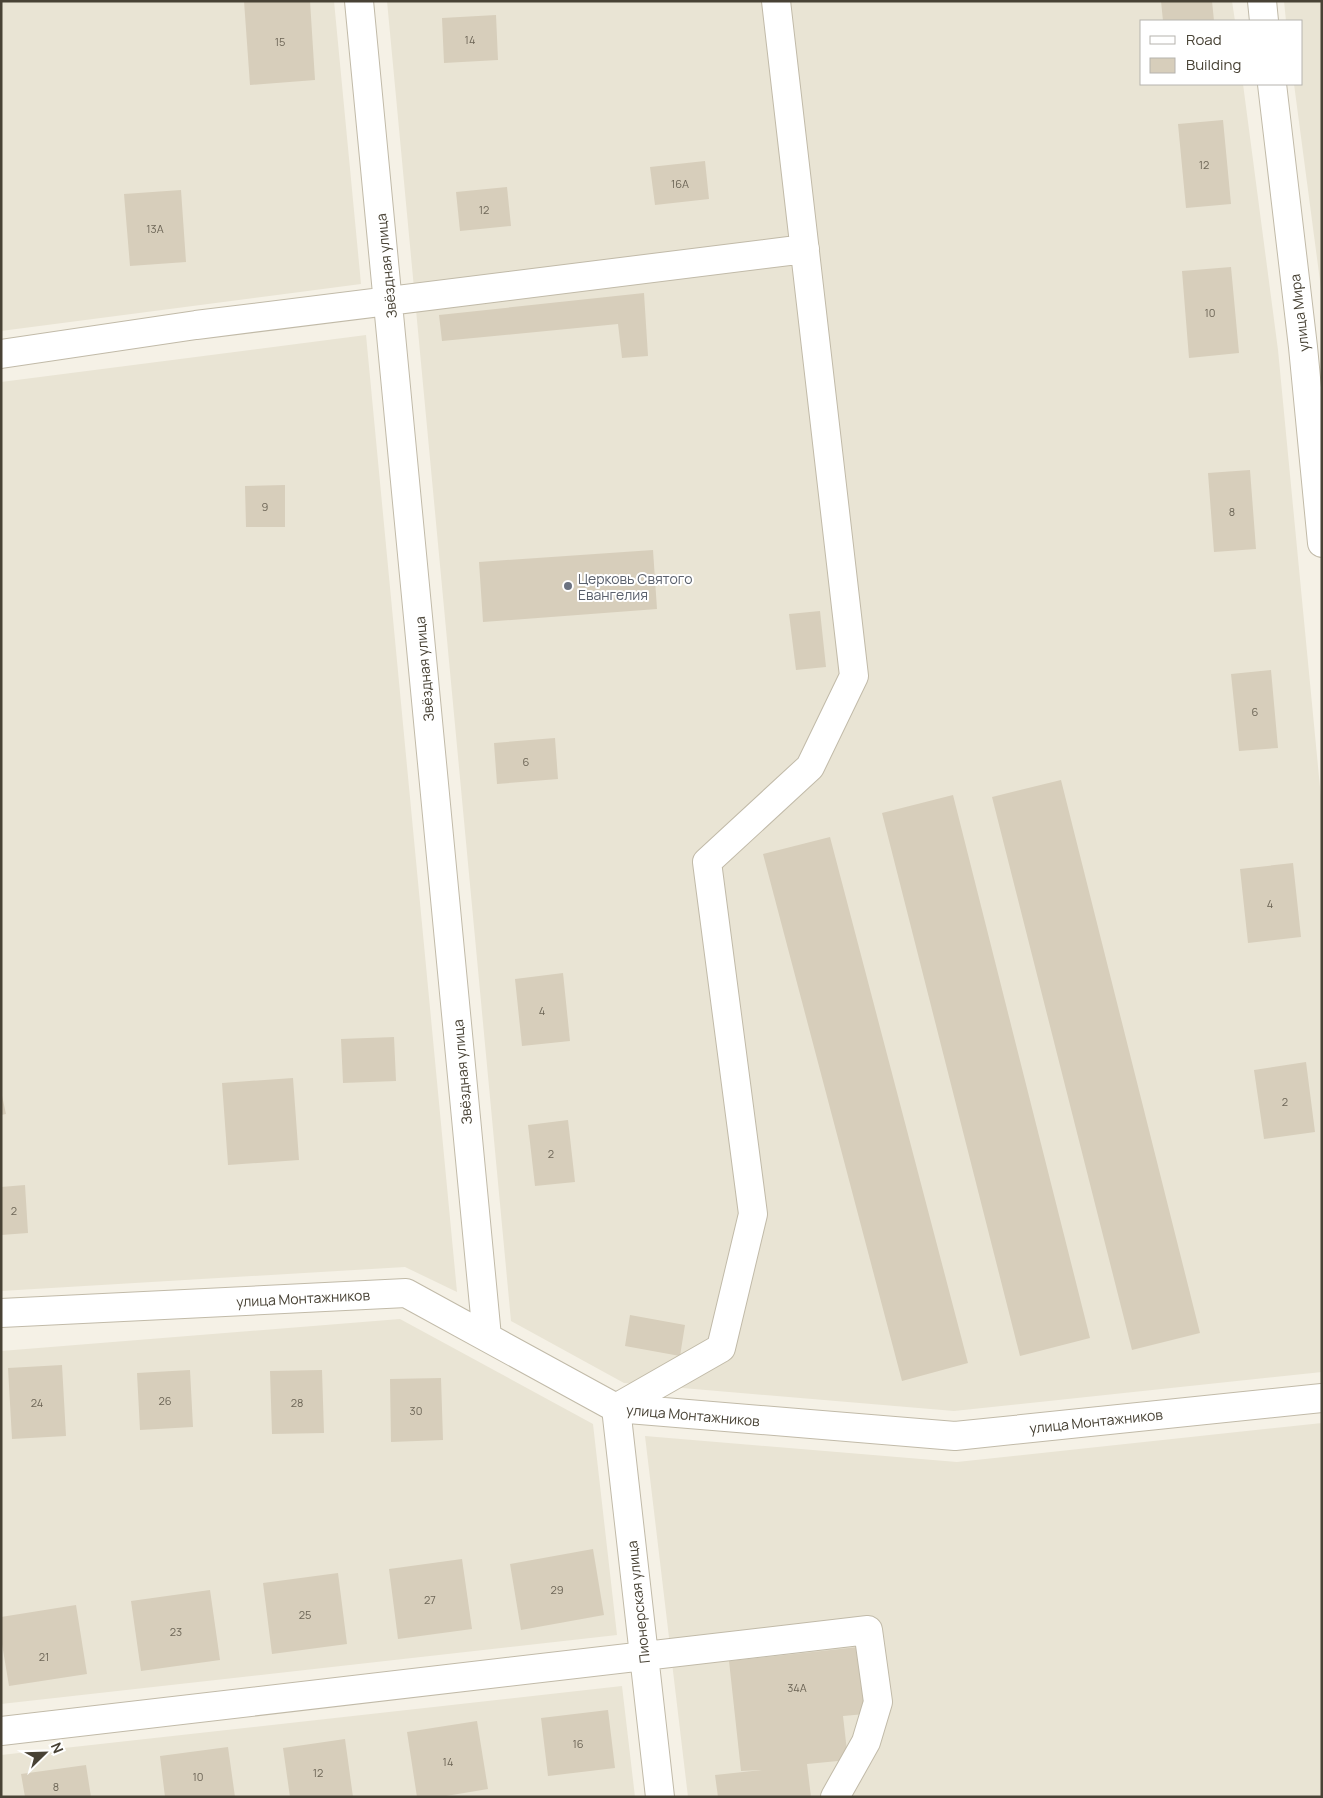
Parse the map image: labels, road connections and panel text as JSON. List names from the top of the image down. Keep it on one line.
{"streets":{"street":["Звёздная улица","улица Мира","улица Монтажников","Пионерская улица"]},"crossings":[["Звёздная улица","улица Монтажников"],["улица Монтажников","Пионерская улица"]],"places":["Церковь Святого Евангелия"],"house_numbers":["14","15","12","16А","12","13А","10","9","8","6","6","4","4","2","2","2","26","24","28","30","29","27","25","23","21","34А","16","14","12","10","8"],"legend":["Road","Building"],"north":"top right"}
